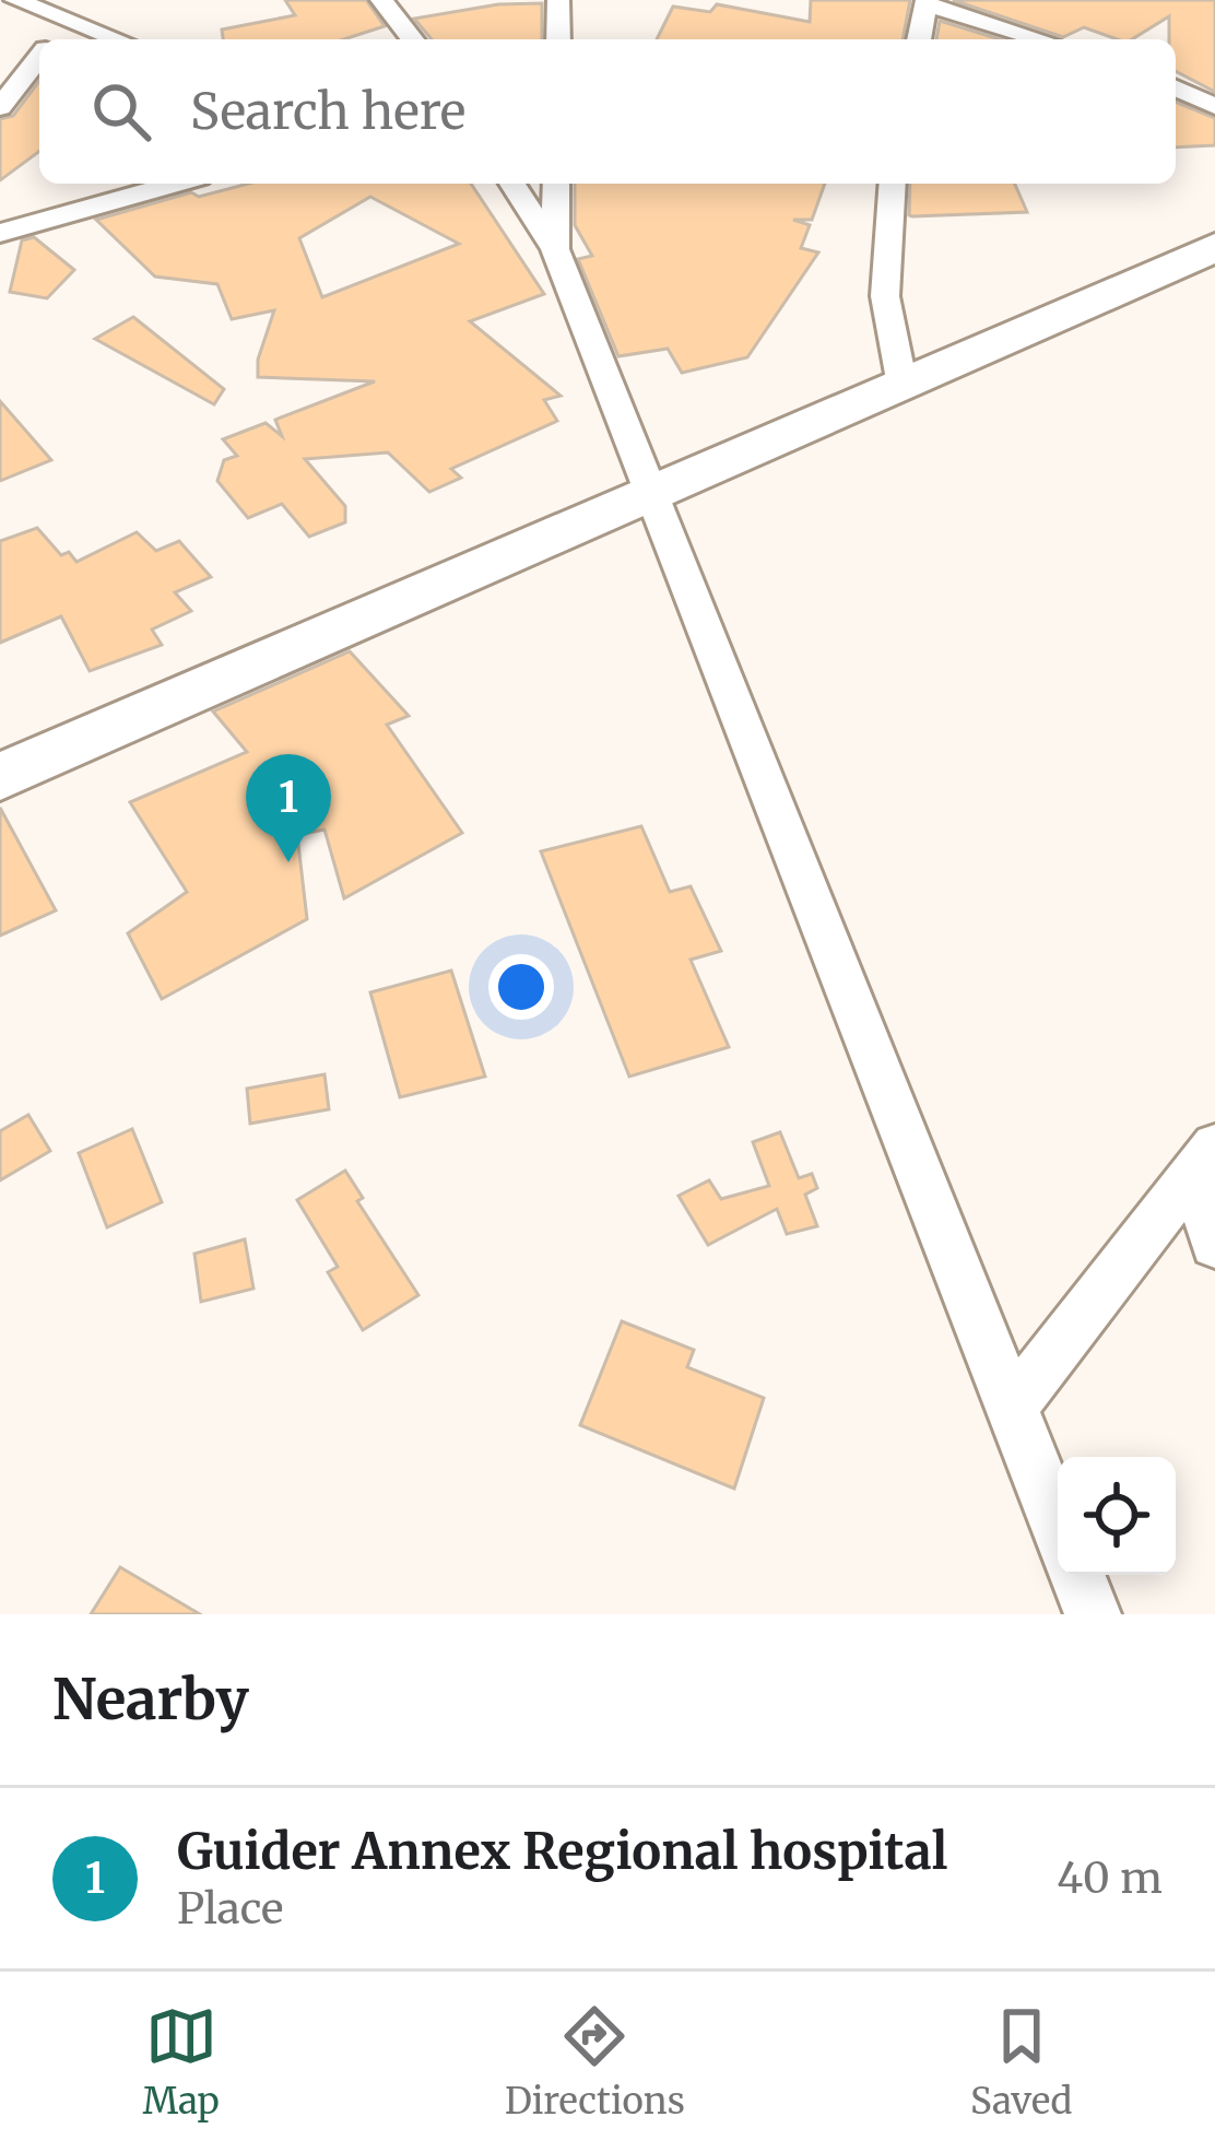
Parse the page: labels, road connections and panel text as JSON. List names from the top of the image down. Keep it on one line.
{"page":{"search":"Search here","pins":"1","heading":"Nearby","list":[{"mark":"1","name":"Guider Annex Regional hospital","note":"Place","value":"40 m"}],"nav":["Map","Directions","Saved"]}}
